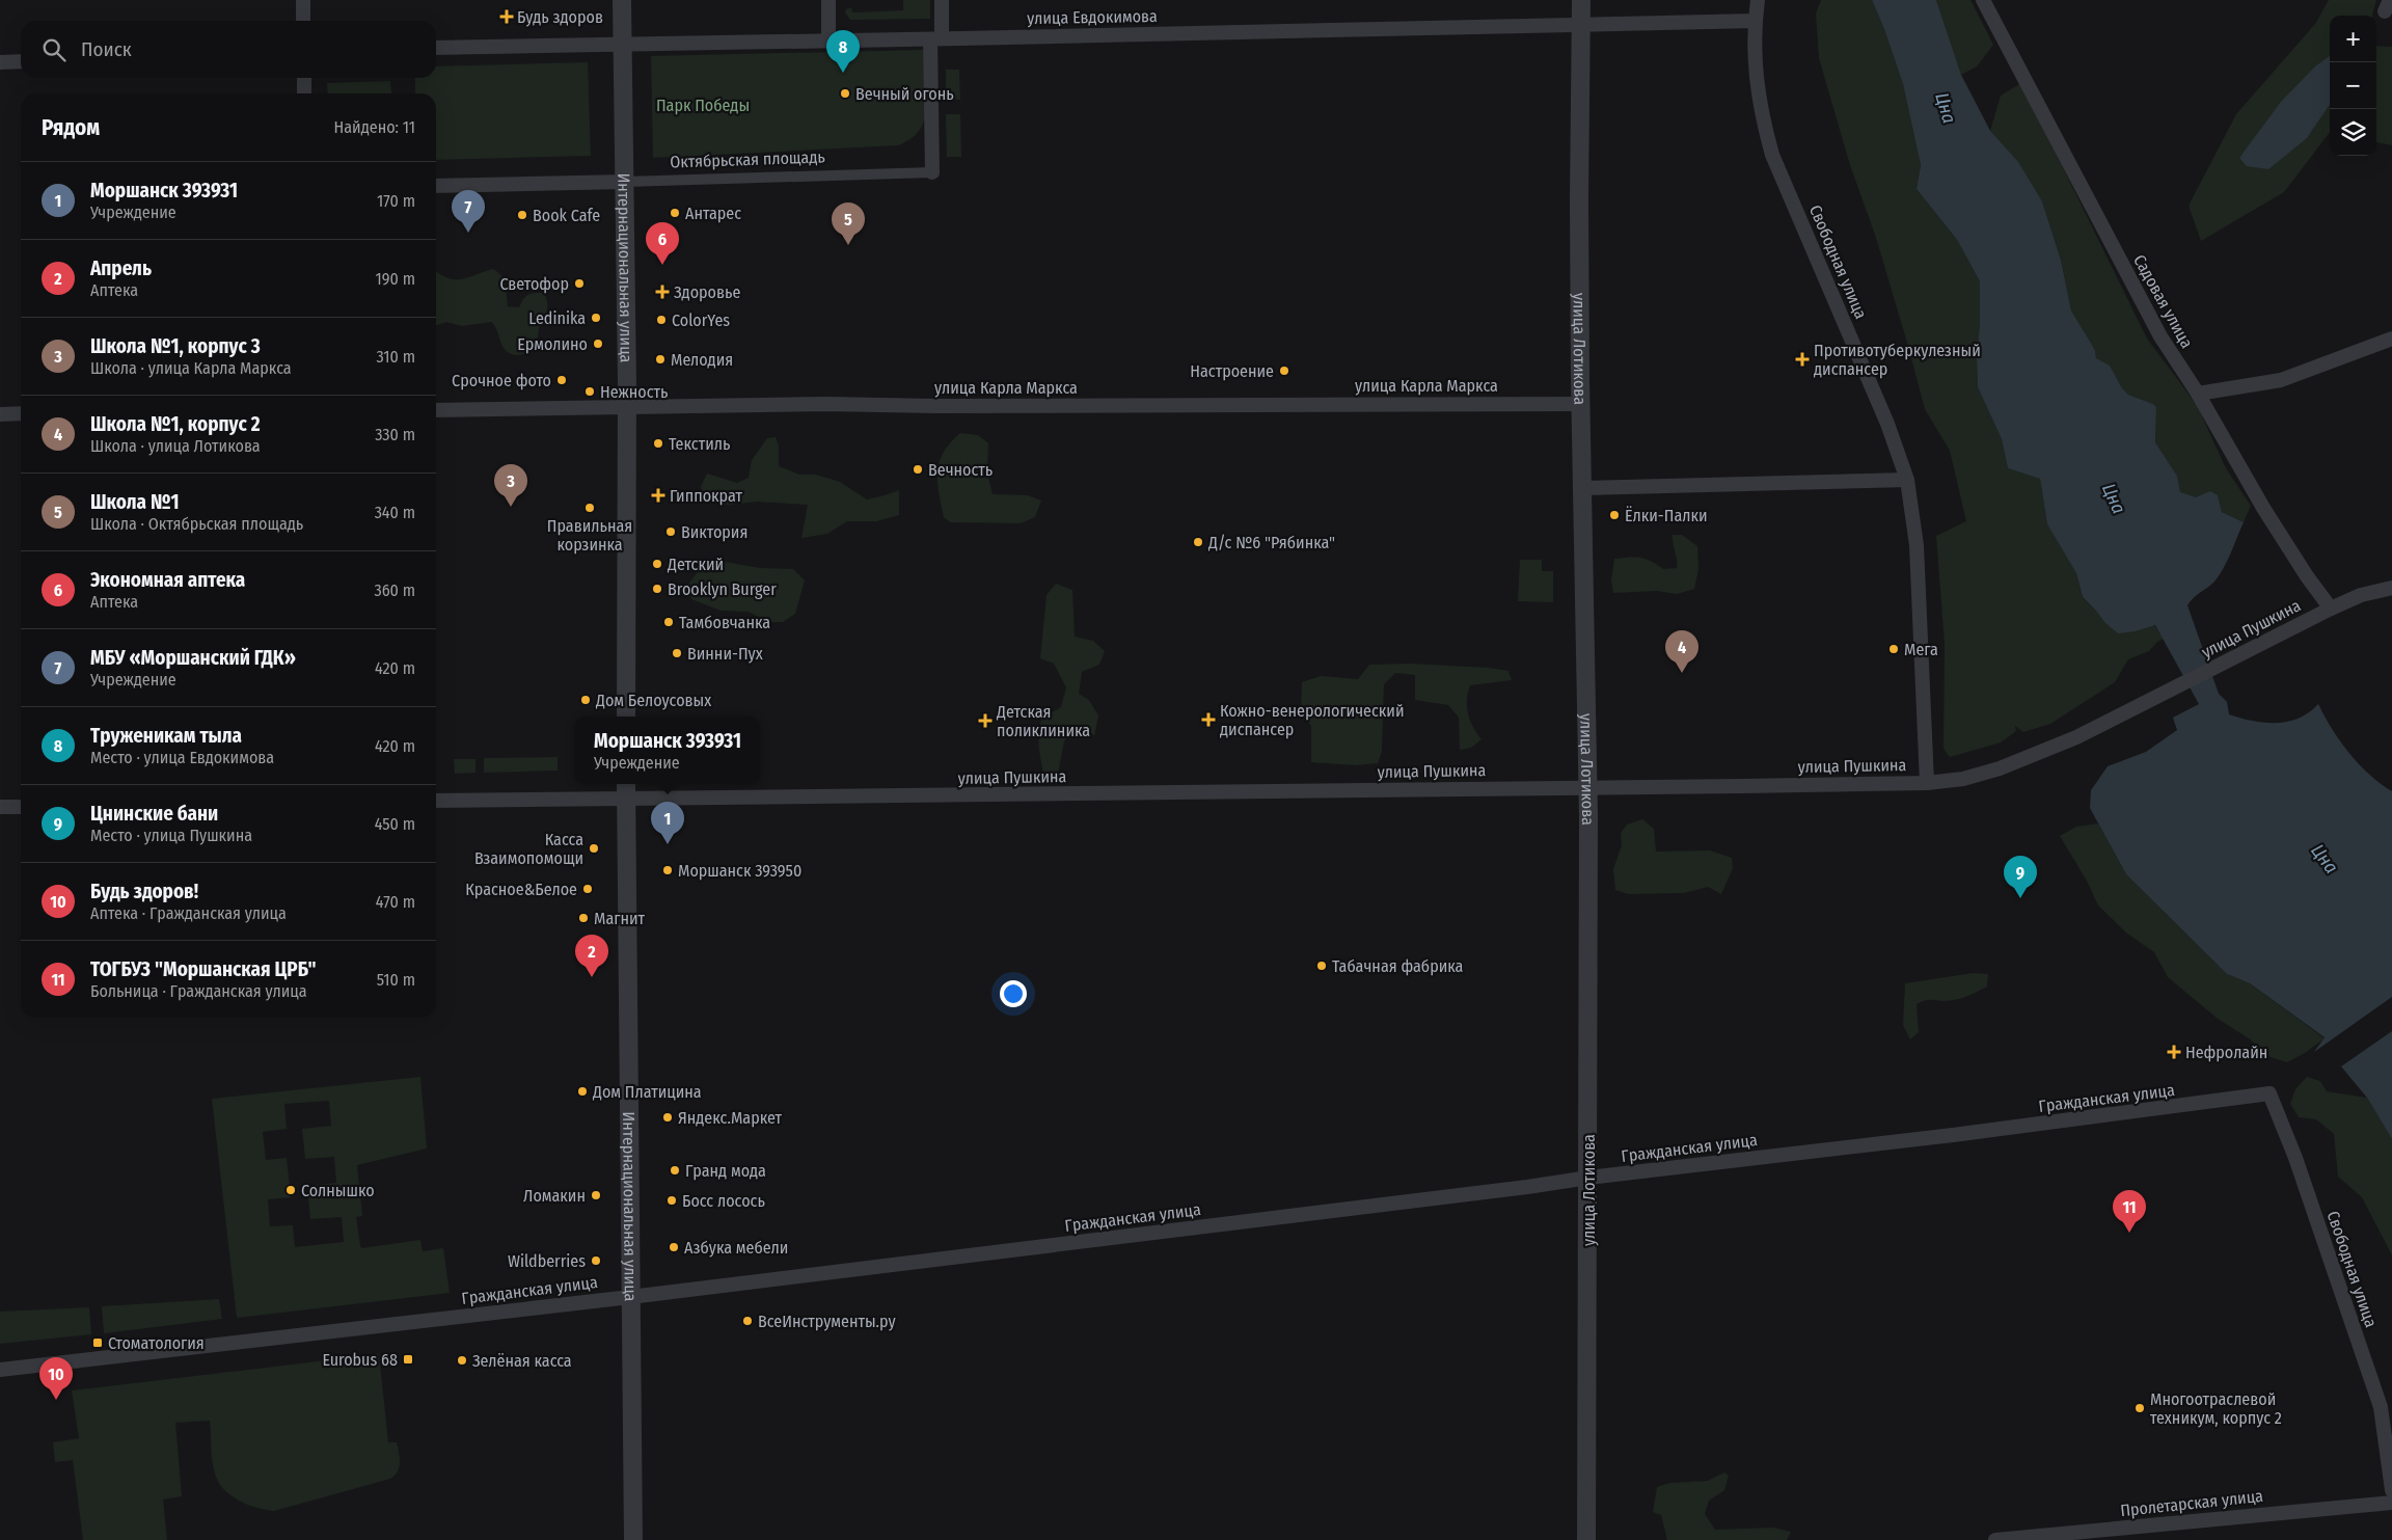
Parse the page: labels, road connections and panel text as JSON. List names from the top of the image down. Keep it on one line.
{"streets":{"street":["улица Евдокимова","Октябрьская площадь","Свободная улица","Интернациональная улица","Садовая улица","улица Лотикова","улица Карла Маркса","улица Пушкина","Гражданская улица","Пролетарская улица"]},"crossings":[["улица Евдокимова","Октябрьская площадь"],["улица Евдокимова","Свободная улица"],["улица Евдокимова","Интернациональная улица"],["улица Евдокимова","улица Лотикова"],["Октябрьская площадь","Интернациональная улица"],["Свободная улица","улица Пушкина"],["Свободная улица","Гражданская улица"],["Интернациональная улица","улица Карла Маркса"],["Интернациональная улица","улица Пушкина"],["Интернациональная улица","Гражданская улица"],["Садовая улица","улица Пушкина"],["улица Лотикова","улица Карла Маркса"],["улица Лотикова","улица Пушкина"],["улица Лотикова","Гражданская улица"]],"water":["Цна"],"parks":["Парк Победы"],"places":{"health":["Будь здоров","Здоровье","Противотуберкулезный диспансер","Гиппократ","Кожно-венерологический диспансер","Детская поликлиника","Нефролайн"],"other":["Вечный огонь","Антарес","Book Cafe","Светофор","Ledinika","ColorYes","Ермолино","Мелодия","Настроение","Срочное фото","Нежность","Текстиль","Вечность","Правильная корзинка","Ёлки-Палки","Виктория","Д/с №6 \"Рябинка\"","Детский","Brooklyn Burger","Тамбовчанка","Мега","Винни-Пух","Дом Белоусовых","Касса Взаимопомощи","Моршанск 393950","Красное&Белое","Магнит","Табачная фабрика","Дом Платицина","Яндекс.Маркет","Гранд мода","Солнышко","Ломакин","Босс лосось","Азбука мебели","Wildberries","ВсеИнструменты.ру","Зелёная касса","Многоотраслевой техникум, корпус 2"],"transit":["Стоматология","Eurobus 68"]},"page":{"map_buttons":["+","−"],"search":"Поиск","pins":["8","7","5","6","3","4","1","9","2","11","10"],"heading":["Рядом","Найдено: 11"],"list":[{"mark":"1","name":"Моршанск 393931","note":"Учреждение","value":"170 m"},{"mark":"2","name":"Апрель","note":"Аптека","value":"190 m"},{"mark":"3","name":"Школа №1, корпус 3","note":"Школа · улица Карла Маркса","value":"310 m"},{"mark":"4","name":"Школа №1, корпус 2","note":"Школа · улица Лотикова","value":"330 m"},{"mark":"5","name":"Школа №1","note":"Школа · Октябрьская площадь","value":"340 m"},{"mark":"6","name":"Экономная аптека","note":"Аптека","value":"360 m"},{"mark":"7","name":"МБУ «Моршанский ГДК»","note":"Учреждение","value":"420 m"},{"mark":"8","name":"Труженикам тыла","note":"Место · улица Евдокимова","value":"420 m"},{"mark":"9","name":"Цнинские бани","note":"Место · улица Пушкина","value":"450 m"},{"mark":"10","name":"Будь здоров!","note":"Аптека · Гражданская улица","value":"470 m"},{"mark":"11","name":"ТОГБУЗ \"Моршанская ЦРБ\"","note":"Больница · Гражданская улица","value":"510 m"}],"popup":["Моршанск 393931","Учреждение"]}}
